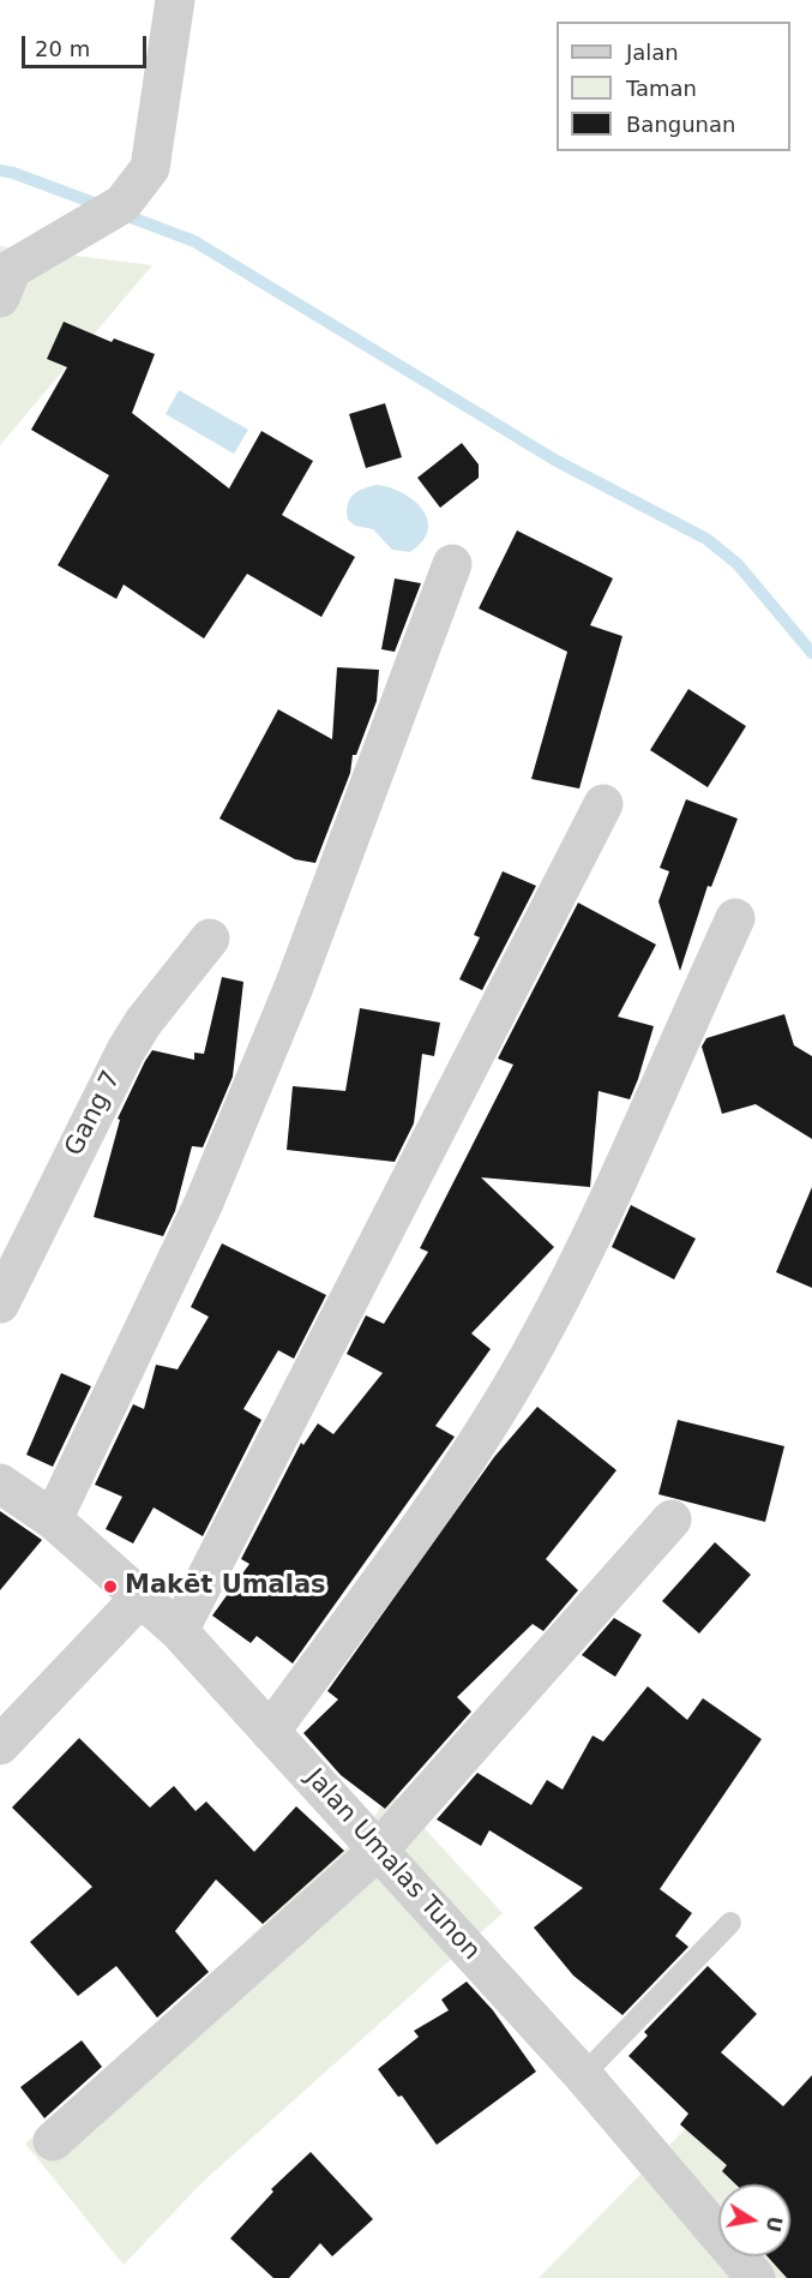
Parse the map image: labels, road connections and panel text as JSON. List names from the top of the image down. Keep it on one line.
{"streets":{"street":["Gang 7","Jalan Umalas Tunon"]},"places":["Makēt Umalas"],"legend":["Jalan","Taman","Bangunan"],"scale_bar":"20 m","north":"right"}
